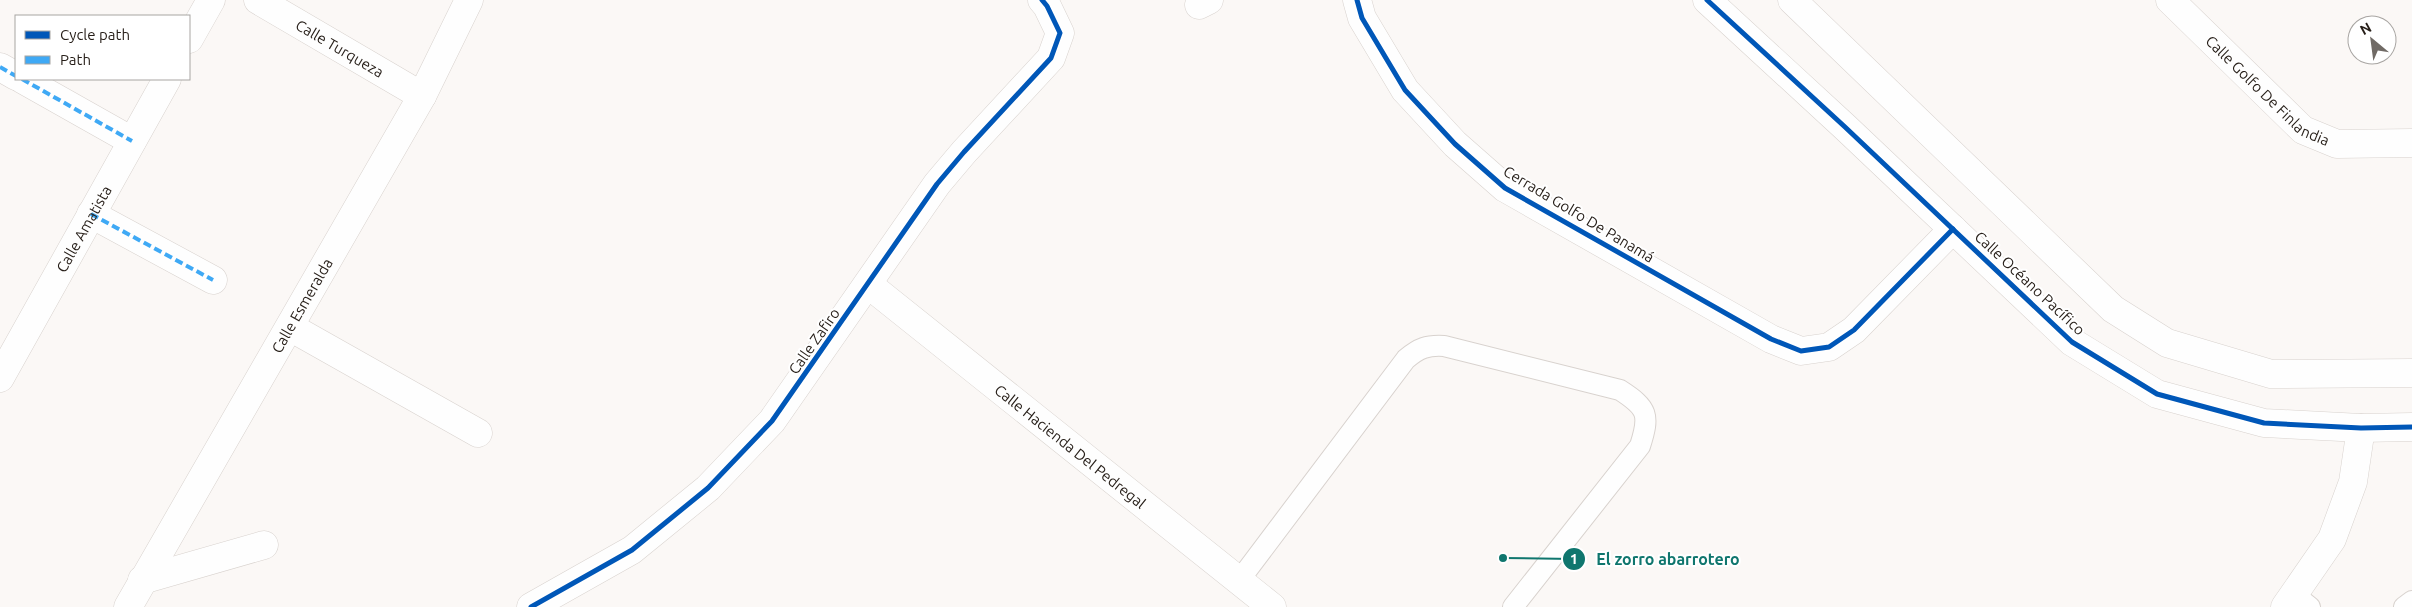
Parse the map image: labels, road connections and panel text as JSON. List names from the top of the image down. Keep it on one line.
{"streets":{"street":["Calle Turqueza","Calle Golfo De Finlandia","Cerrada Golfo De Panamá","Calle Amatista","Calle Océano Pacífico","Calle Esmeralda","Calle Zafiro","Calle Hacienda Del Pedregal"]},"crossings":[["Calle Turqueza","Calle Esmeralda"],["Cerrada Golfo De Panamá","Calle Océano Pacífico"],["Calle Zafiro","Calle Hacienda Del Pedregal"]],"places":["El zorro abarrotero"],"legend":["Cycle path","Path"],"north":"top left"}
